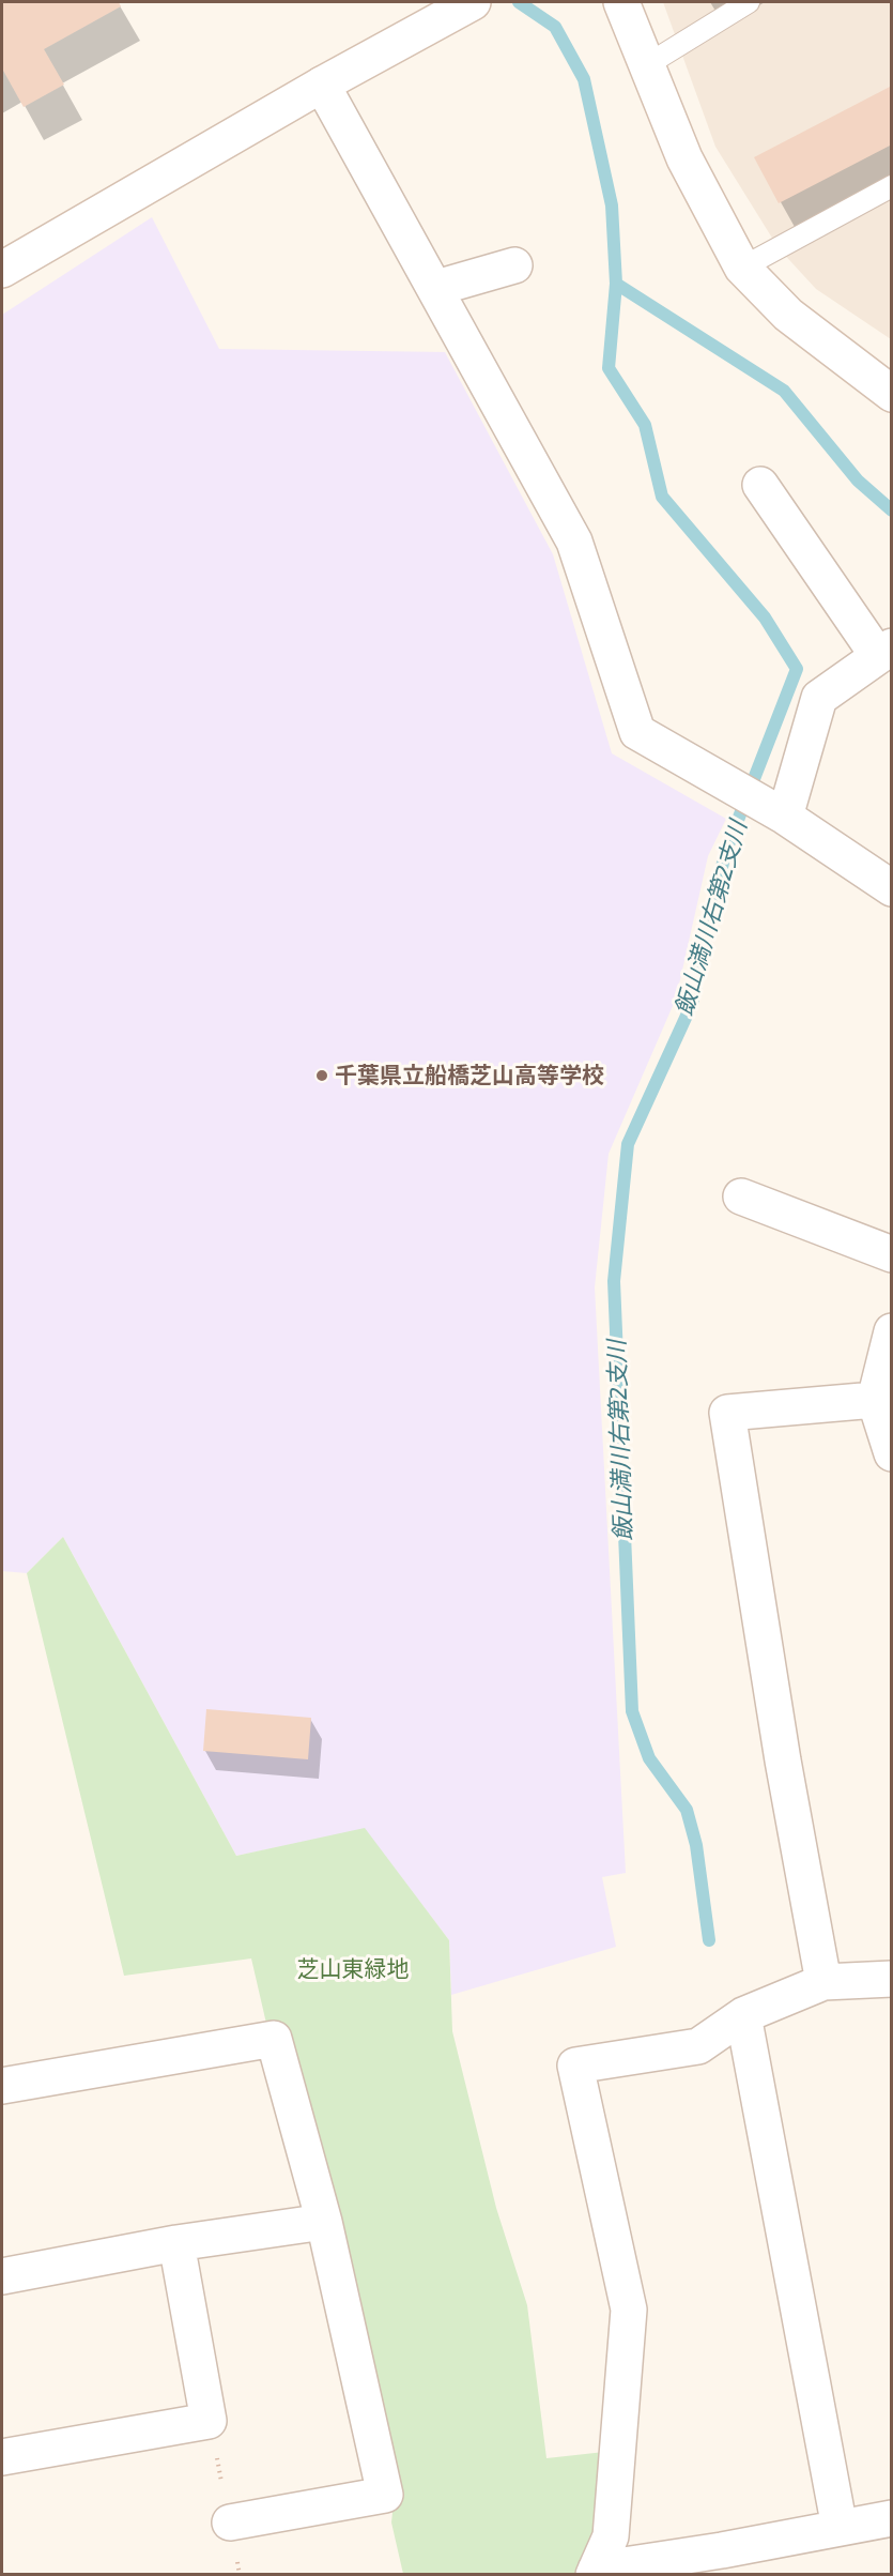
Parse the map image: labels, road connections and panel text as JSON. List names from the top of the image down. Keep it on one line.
{"water":["飯山満川右第2支川"],"parks":["芝山東緑地"],"places":["千葉県立船橋芝山高等学校"]}
